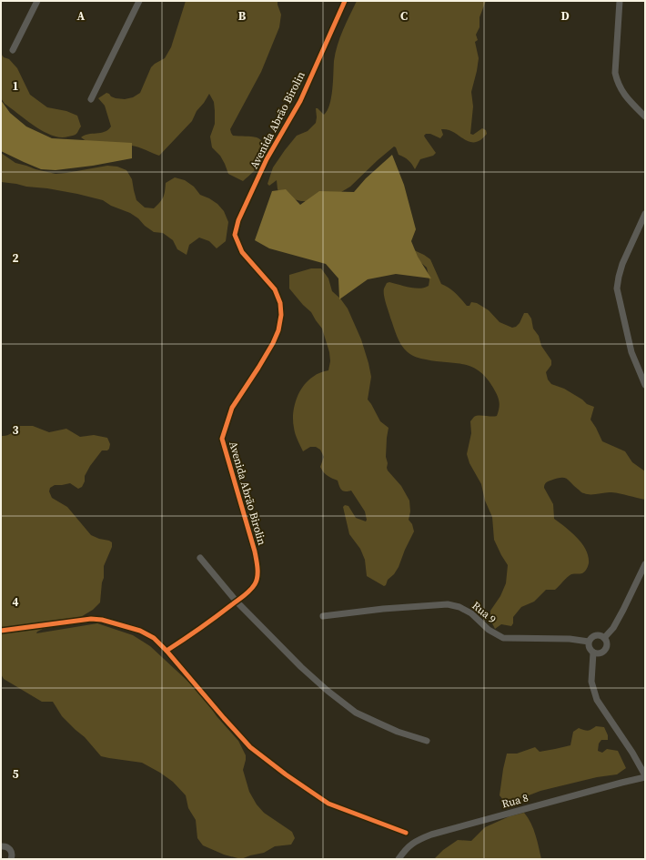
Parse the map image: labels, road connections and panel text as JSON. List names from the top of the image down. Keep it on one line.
{"streets":{"street":["Avenida Abrão Birolin","Rua 9","Rua 8"]},"grid":{"columns":["A","B","C","D"],"rows":["1","2","3","4","5"]}}
